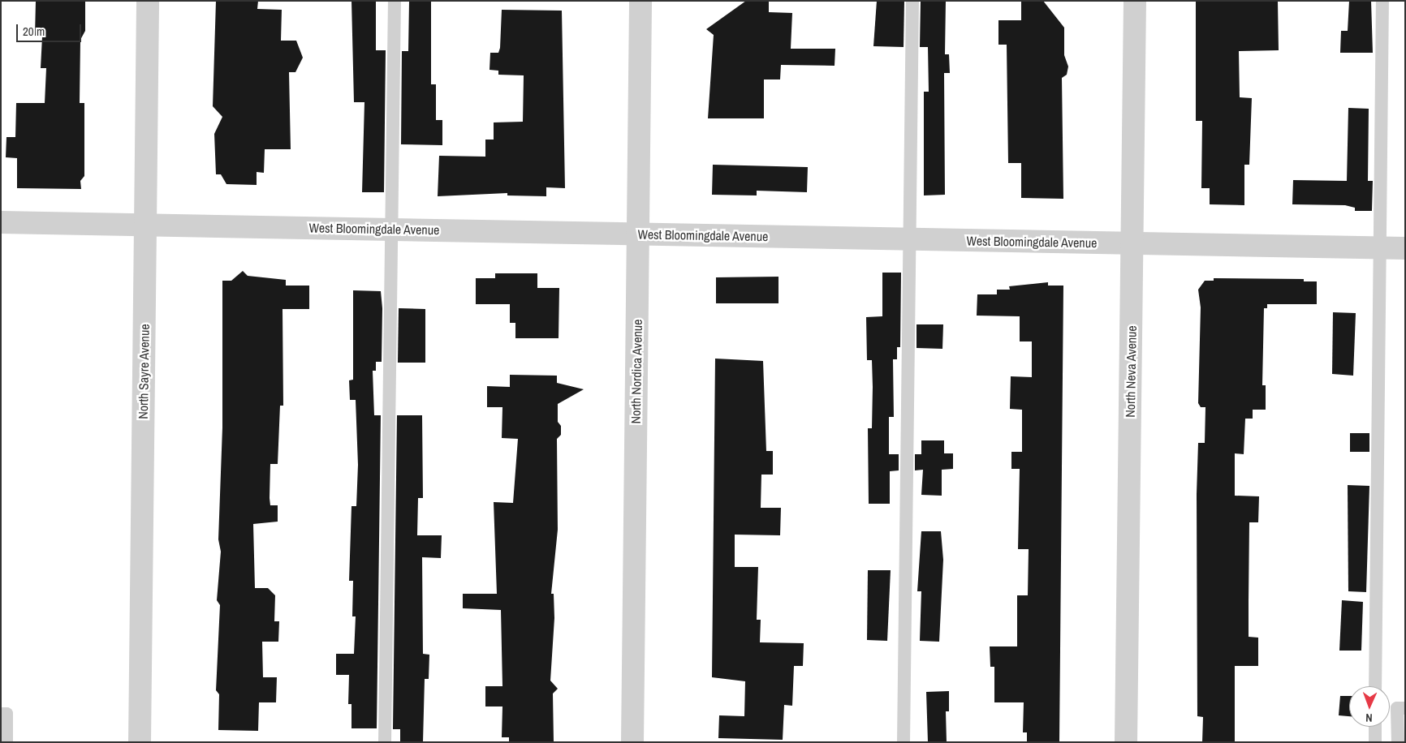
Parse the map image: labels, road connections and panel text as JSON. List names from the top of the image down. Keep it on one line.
{"streets":{"street":["West Bloomingdale Avenue","North Sayre Avenue","North Nordica Avenue","North Neva Avenue"]},"crossings":[["West Bloomingdale Avenue","North Sayre Avenue"],["West Bloomingdale Avenue","North Nordica Avenue"],["West Bloomingdale Avenue","North Neva Avenue"]],"scale_bar":"20 m","north":"bottom"}
